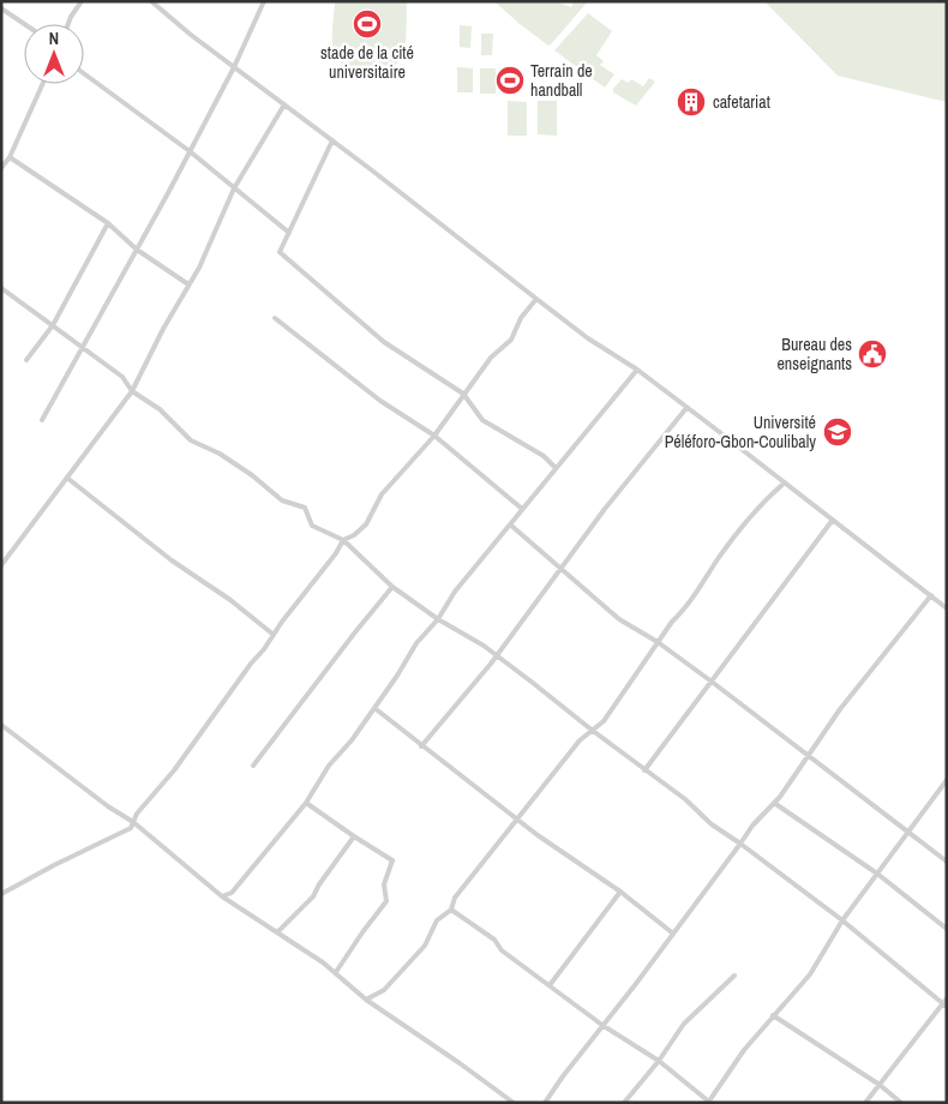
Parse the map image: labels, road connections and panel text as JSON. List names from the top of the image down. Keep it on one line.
{"places":{"sports":["stade de la cité universitaire","Terrain de handball"],"building":["cafetariat"],"public building":["Bureau des enseignants"],"school or university":["Université Péléforo-Gbon-Coulibaly"]},"north":"top"}
